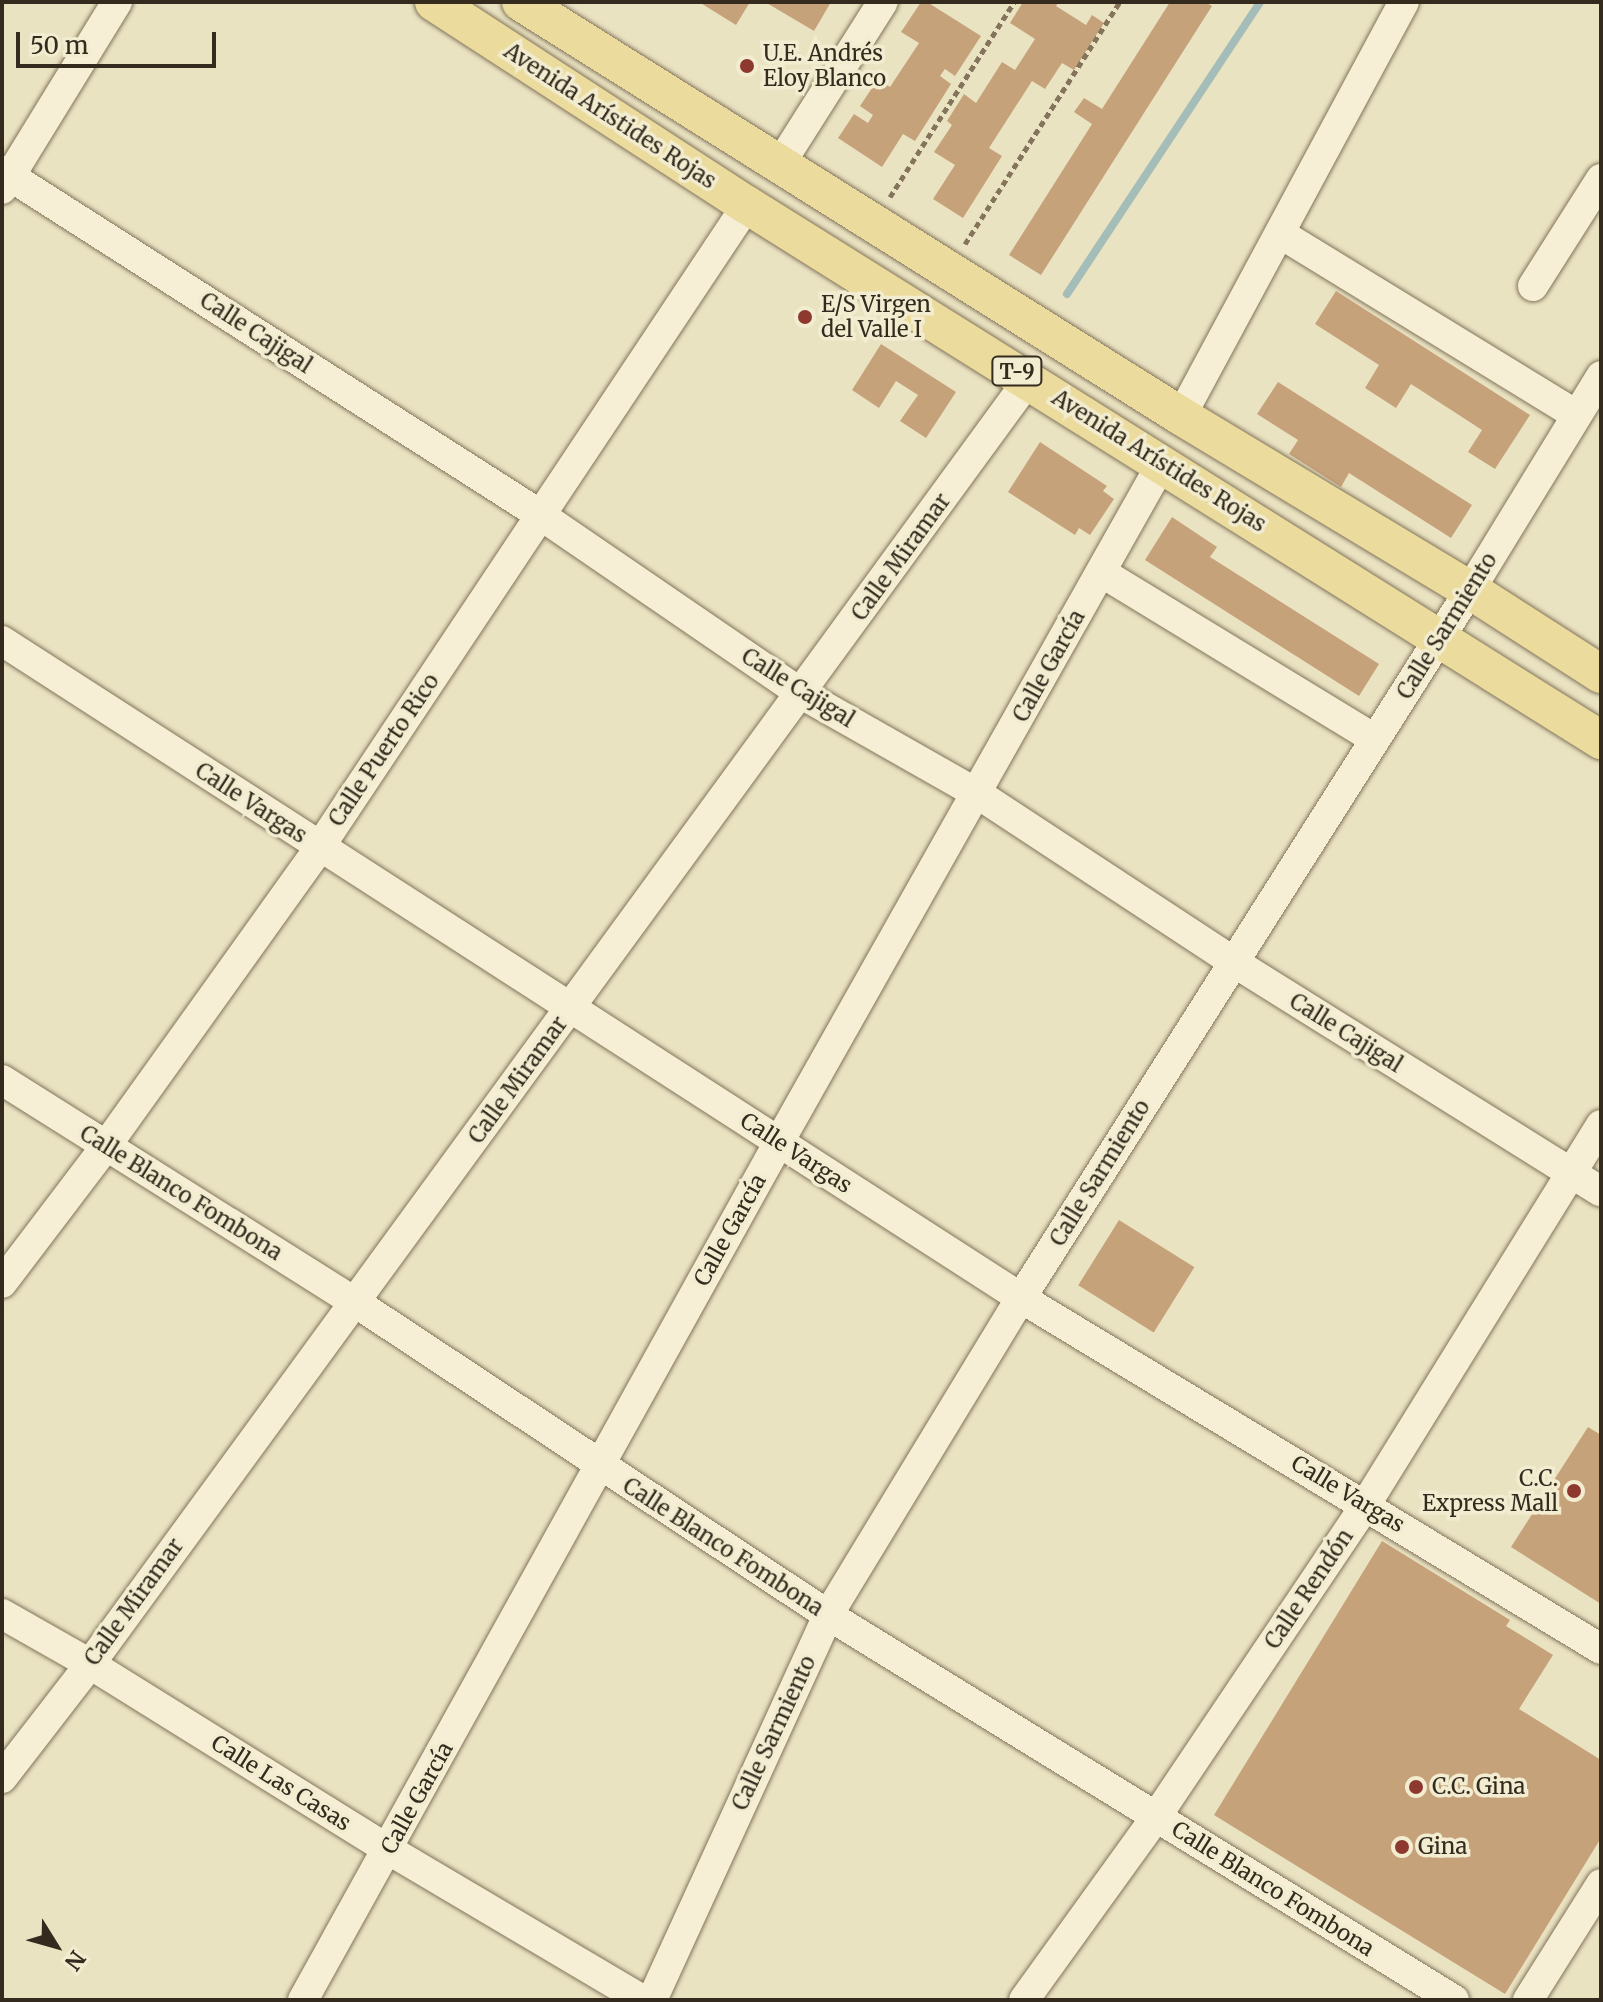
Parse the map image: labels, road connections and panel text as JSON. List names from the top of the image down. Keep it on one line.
{"streets":{"main road":["Avenida Arístides Rojas","T-9"],"street":["Calle Cajigal","Calle Miramar","Calle Sarmiento","Calle García","Calle Puerto Rico","Calle Vargas","Calle Blanco Fombona","Calle Rendón","Calle Las Casas"]},"crossings":[["Avenida Arístides Rojas","Calle Miramar"],["Avenida Arístides Rojas","Calle Sarmiento"],["Avenida Arístides Rojas","Calle García"],["Avenida Arístides Rojas","Calle Puerto Rico"],["Calle Cajigal","Calle Miramar"],["Calle Cajigal","Calle Sarmiento"],["Calle Cajigal","Calle García"],["Calle Cajigal","Calle Puerto Rico"],["Calle Cajigal","Calle Rendón"],["T-9","Calle Sarmiento"],["Calle Miramar","Calle Vargas"],["Calle Miramar","Calle Blanco Fombona"],["Calle Miramar","Calle Las Casas"],["Calle Sarmiento","Calle Vargas"],["Calle Sarmiento","Calle Blanco Fombona"],["Calle García","Calle Vargas"],["Calle García","Calle Blanco Fombona"],["Calle García","Calle Las Casas"],["Calle Puerto Rico","Calle Vargas"],["Calle Puerto Rico","Calle Blanco Fombona"],["Calle Vargas","Calle Rendón"],["Calle Blanco Fombona","Calle Rendón"]],"places":["U.E. Andrés Eloy Blanco","E/S Virgen del Valle I","C.C. Express Mall","C.C. Gina","Gina"],"scale_bar":"50 m","north":"bottom right"}
